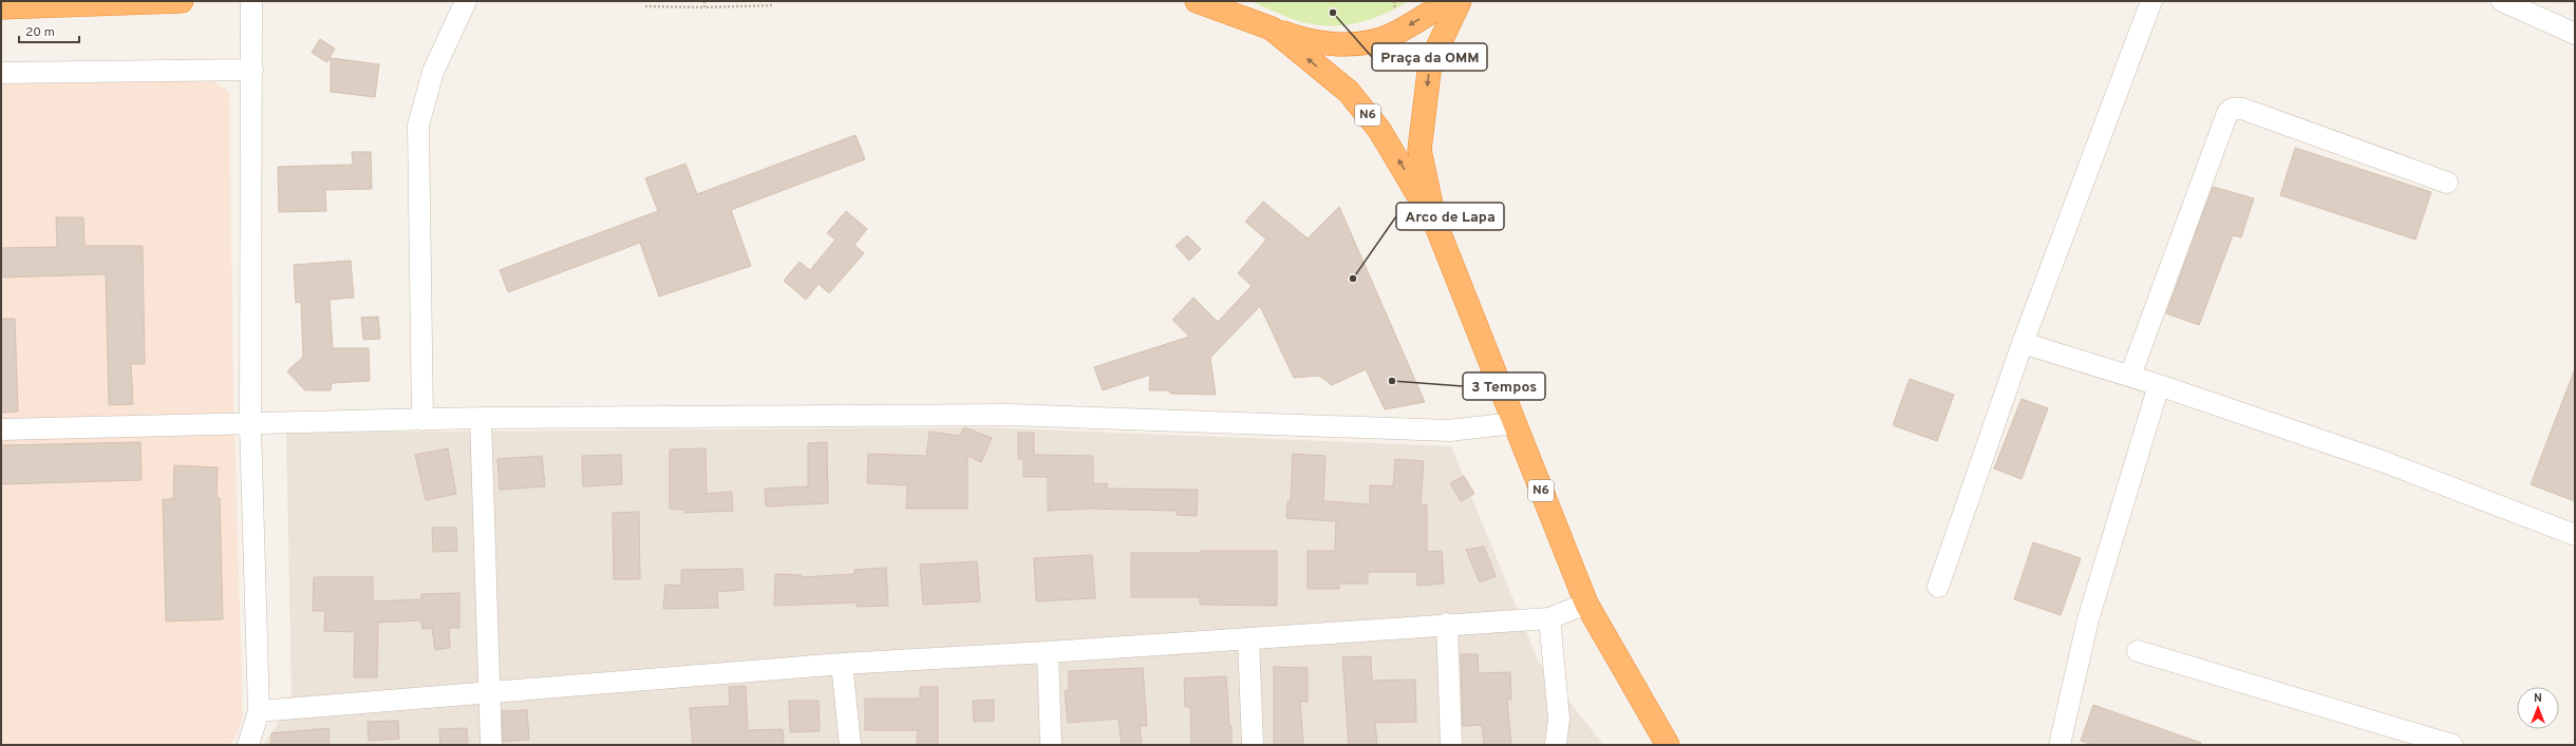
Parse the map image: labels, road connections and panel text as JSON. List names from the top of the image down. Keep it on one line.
{"streets":{"highway":["N6"]},"places":["Praça da OMM","Arco de Lapa","3 Tempos"],"scale_bar":"20 m","north":"top"}
